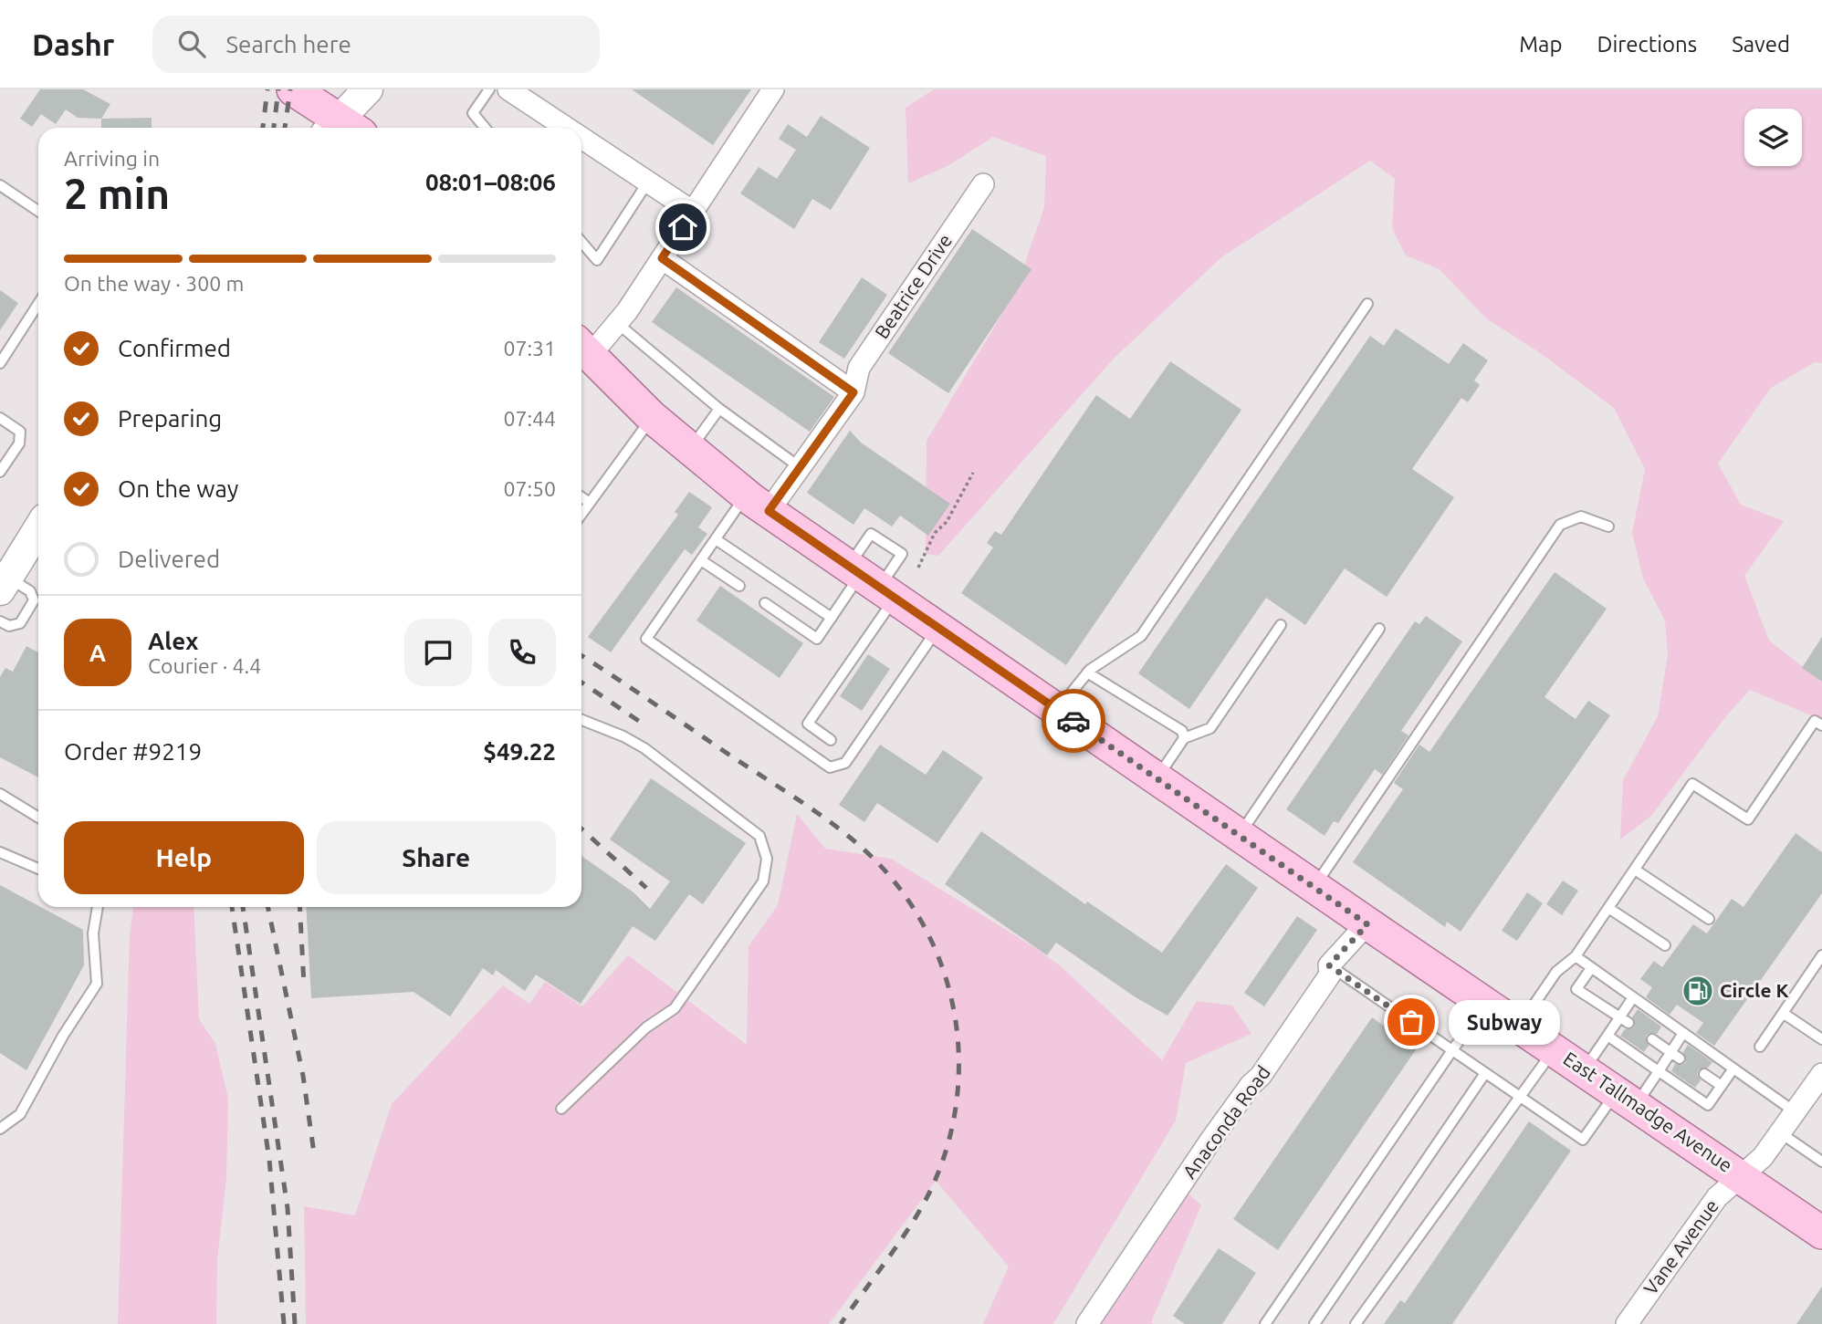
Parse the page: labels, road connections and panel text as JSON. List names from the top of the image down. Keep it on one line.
{"streets":{"main road":["East Tallmadge Avenue"],"street":["Beatrice Drive","Anaconda Road","Vane Avenue"]},"crossings":[["Beatrice Drive","East Tallmadge Avenue"],["East Tallmadge Avenue","Anaconda Road"],["East Tallmadge Avenue","Vane Avenue"]],"places":{"fuel station":["Circle K"],"other":["Subway"]},"page":{"header":"Dashr","search":"Search here","nav":["Map","Directions","Saved"],"heading":["2 min","Arriving in","08:01–08:06"],"panel":["Alex","Courier · 4.4","Order #9219","$49.22"],"bar":"On the way · 300 m","list":[["Confirmed","07:31"],["Preparing","07:44"],["On the way","07:50"],"Delivered"],"round":"A","buttons":["Help","Share"],"bubble":"Subway"}}
